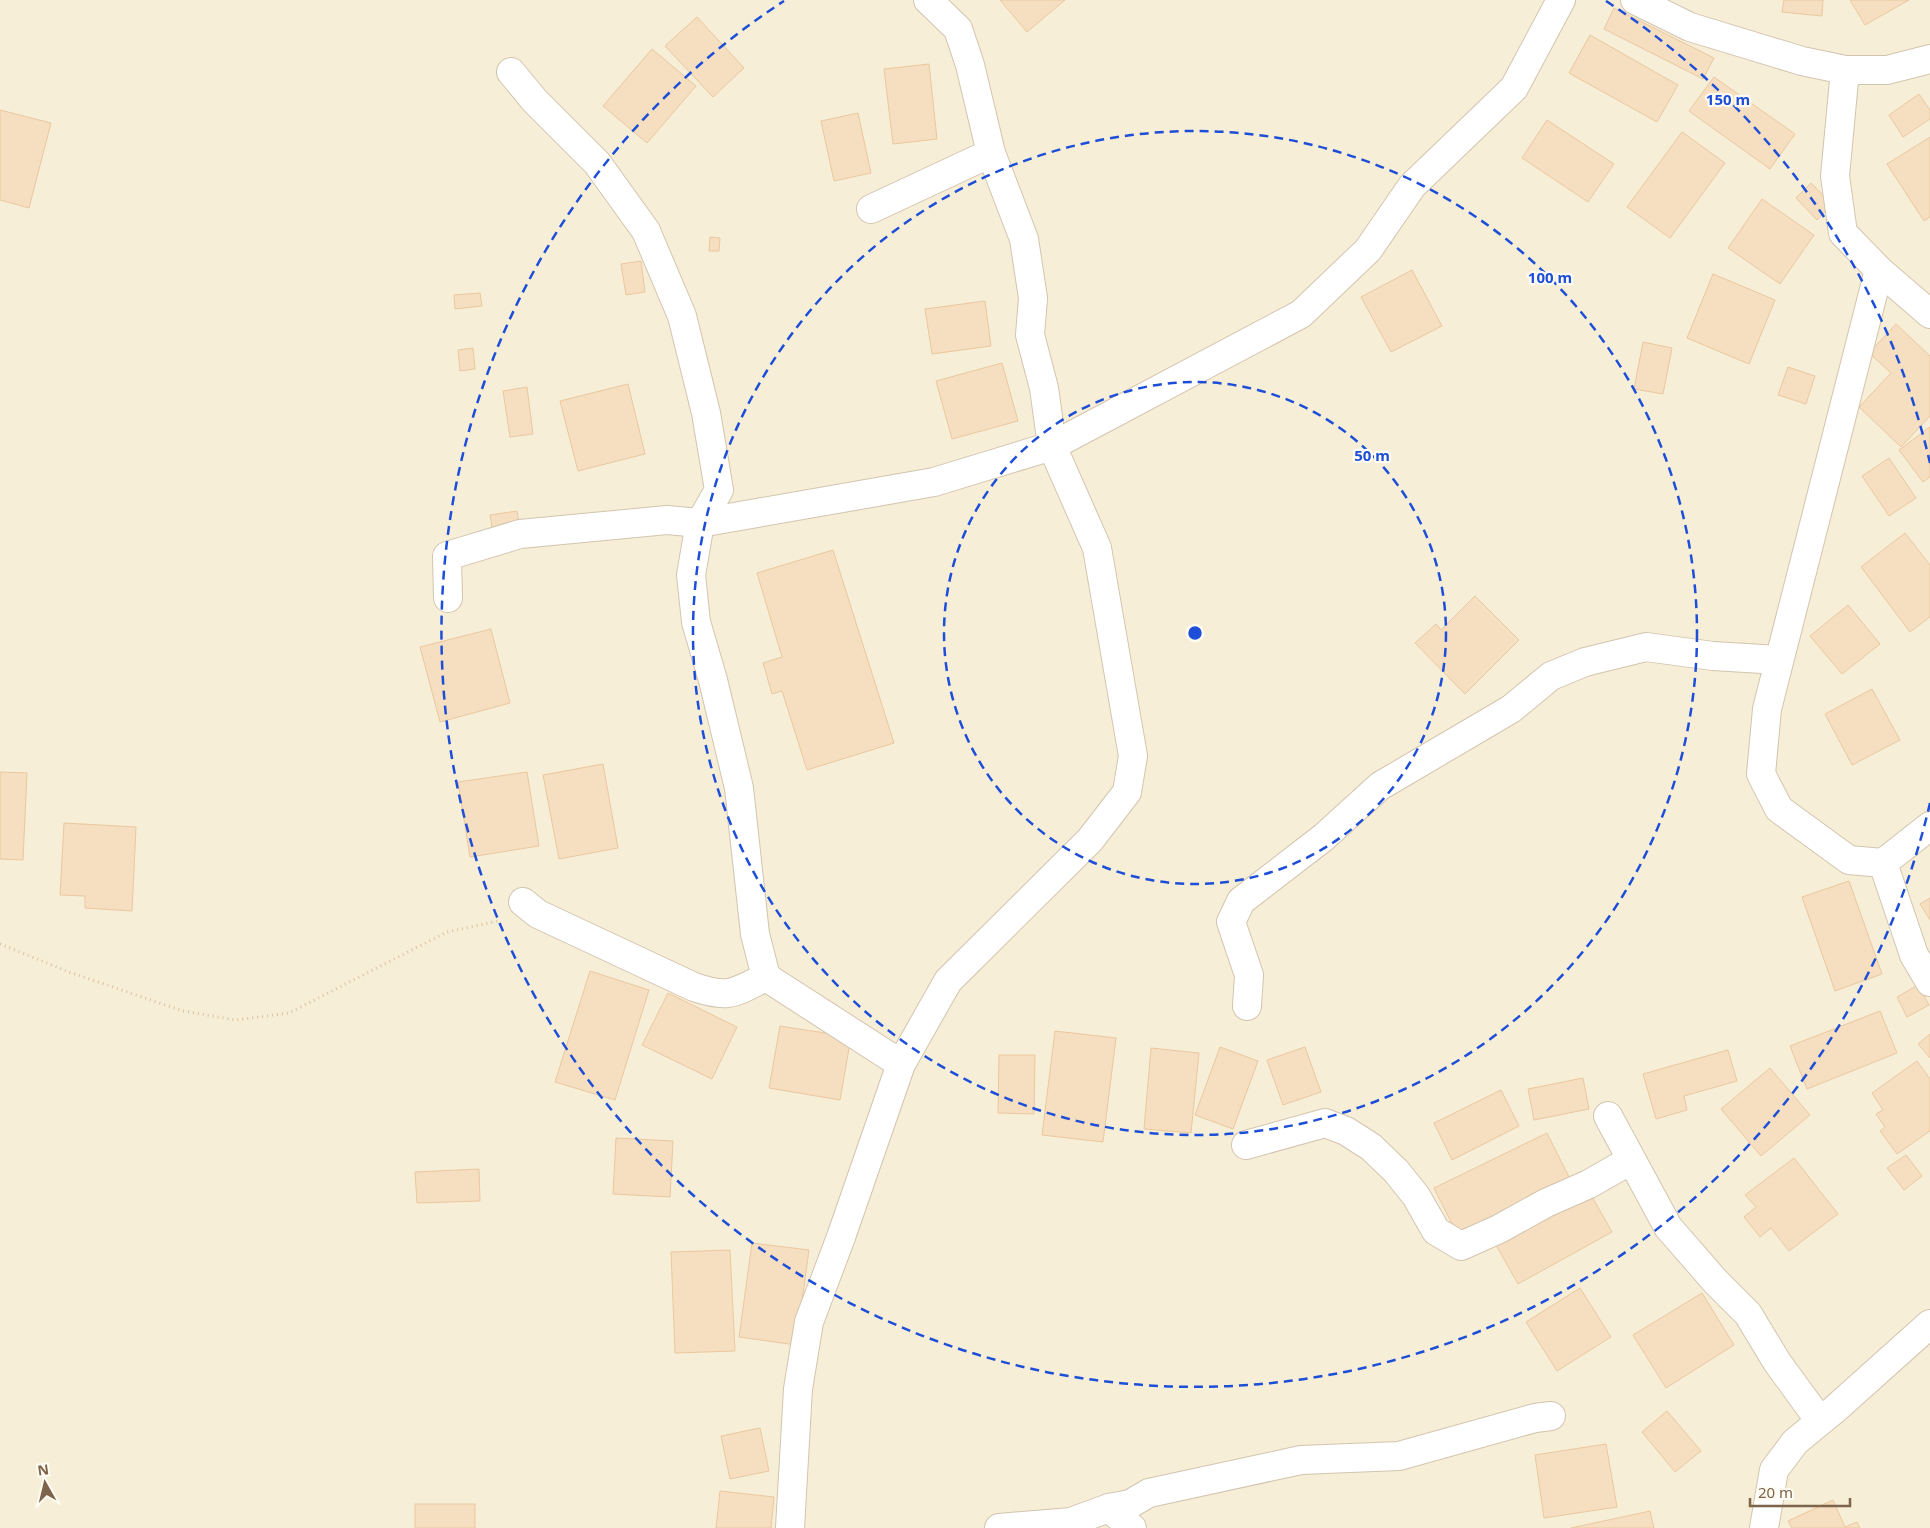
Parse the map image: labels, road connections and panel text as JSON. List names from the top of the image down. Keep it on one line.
{"scale_bar":"20 m","north":"top","rings":["150 m","100 m","50 m"]}
